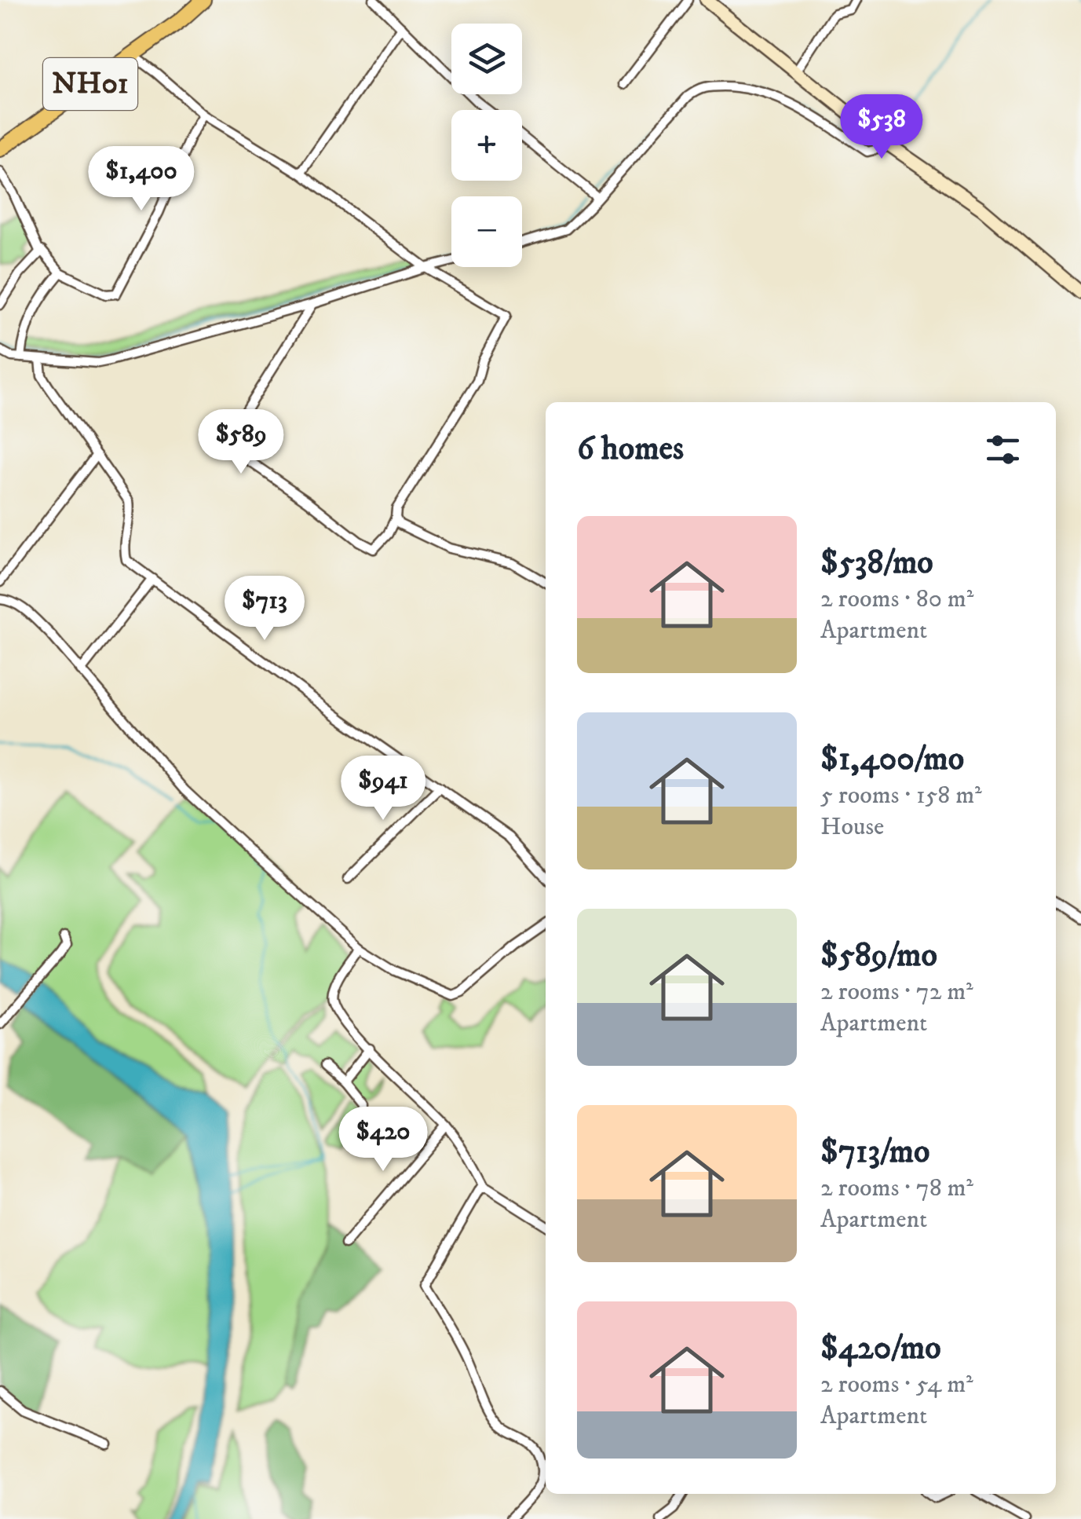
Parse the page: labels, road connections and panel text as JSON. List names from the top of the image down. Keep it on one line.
{"streets":{"highway":["NH01"]},"page":{"map_buttons":["+","−"],"price":["$538","$1,400","$589","$713","$941","$420"],"heading":"6 homes","list":[{"name":"$538/mo","note":"2 rooms · 80 m² · Apartment"},{"name":"$1,400/mo","note":"5 rooms · 158 m² · House"},{"name":"$589/mo","note":"2 rooms · 72 m² · Apartment"},{"name":"$713/mo","note":"2 rooms · 78 m² · Apartment"},{"name":"$420/mo","note":"2 rooms · 54 m² · Apartment"}]}}
